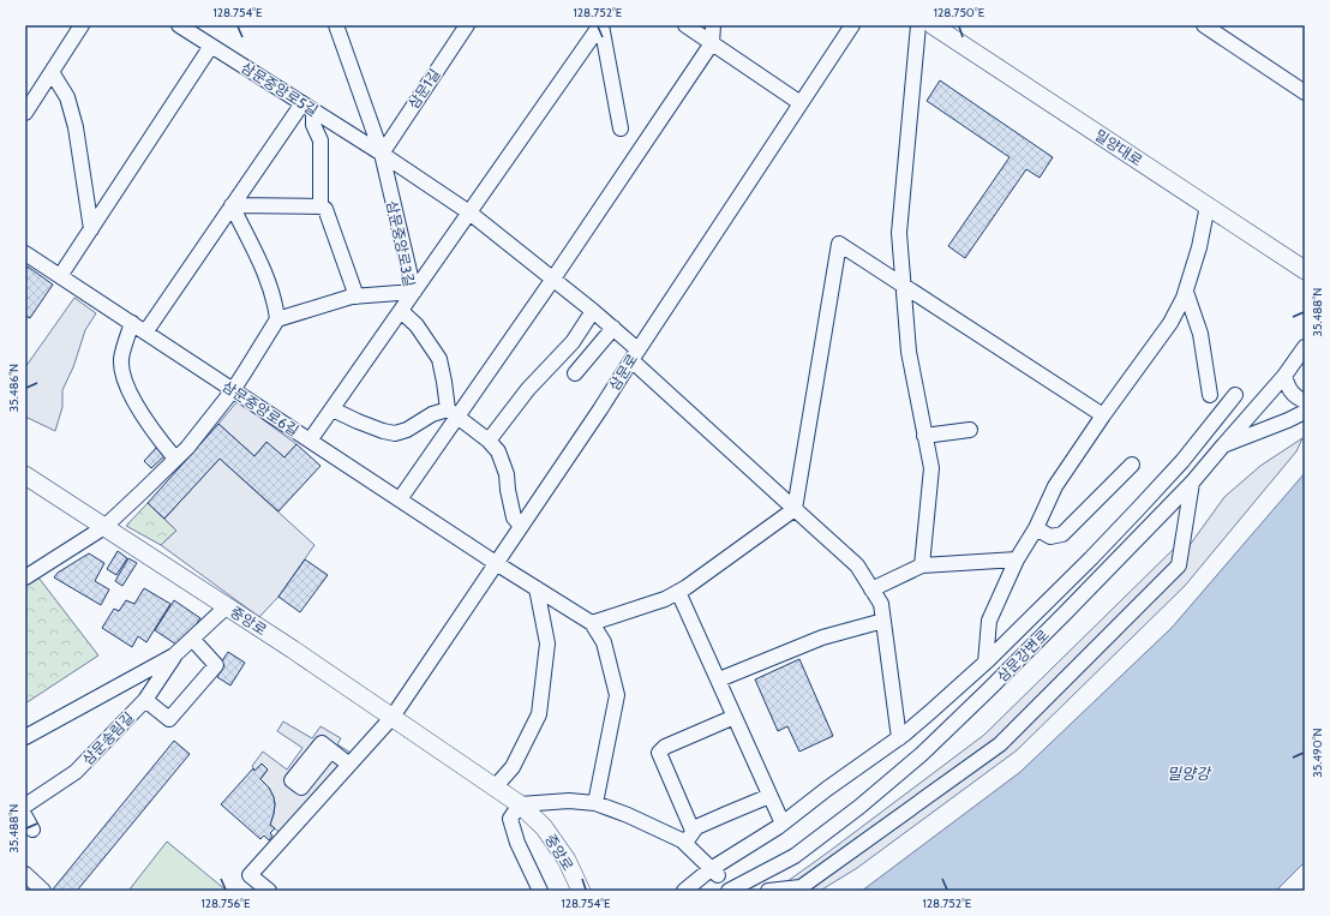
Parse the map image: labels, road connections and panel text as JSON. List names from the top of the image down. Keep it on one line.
{"streets":{"main road":["밀양대로","중앙로"],"street":["삼문중앙로5길","삼문1길","삼문중앙로3길","삼문로","삼문중앙로6길","삼문강변로","삼문송림길"]},"crossings":[["삼문중앙로5길","삼문1길"],["삼문중앙로5길","삼문중앙로3길"],["삼문중앙로5길","삼문로"],["삼문1길","삼문중앙로3길"],["삼문로","삼문중앙로6길"],["삼문로","중앙로"],["중앙로","삼문송림길"]],"water":["밀양강"],"coordinates":["128.754°E","128.752°E","128.750°E","35.488°N","35.486°N","35.490°N","128.756°E"]}
